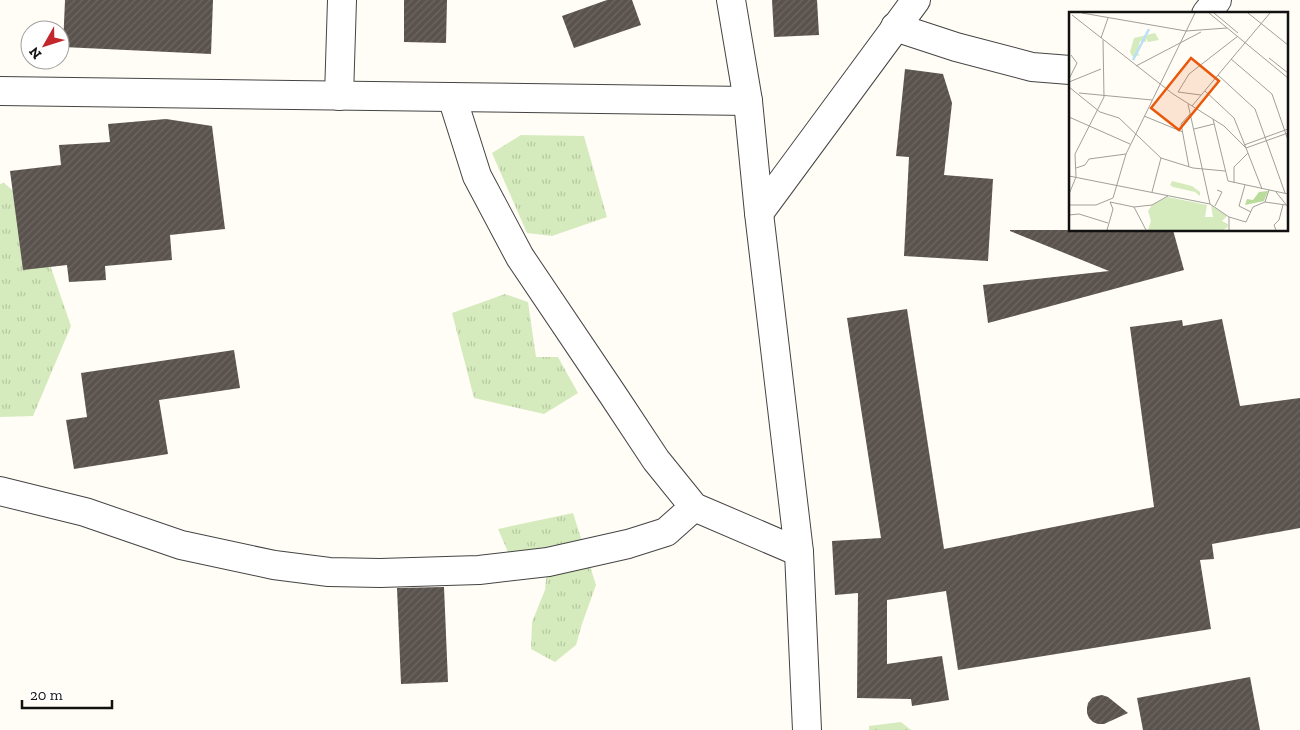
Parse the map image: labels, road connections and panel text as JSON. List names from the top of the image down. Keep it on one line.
{"scale_bar":"20 m","north":"bottom left"}
